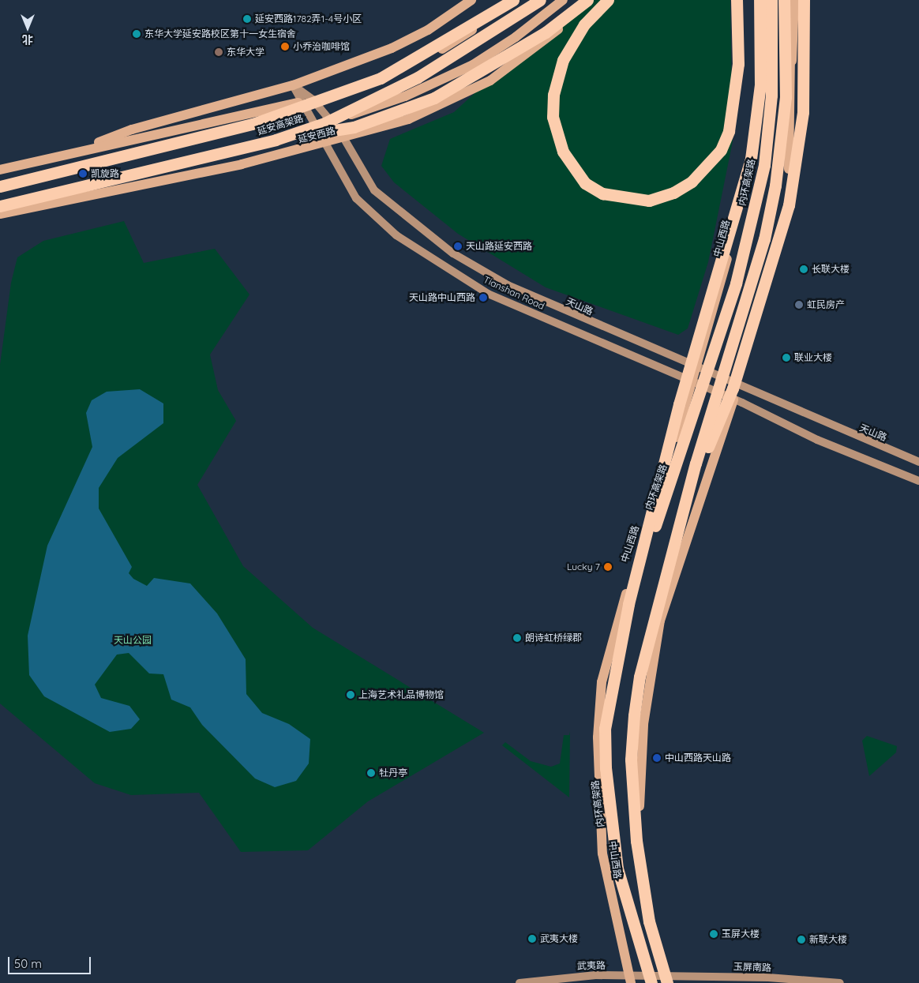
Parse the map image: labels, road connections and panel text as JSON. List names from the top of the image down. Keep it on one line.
{"streets":{"highway":["延安高架路","内环高架路"],"main road":["延安西路","中山西路","Tianshan Road","天山路","武夷路","玉屏南路"]},"crossings":[["延安西路","Tianshan Road"],["延安西路","天山路"],["中山西路","Tianshan Road"],["中山西路","天山路"],["中山西路","武夷路"],["Tianshan Road","天山路"],["武夷路","玉屏南路"]],"parks":["天山公园"],"places":["延安西路1782弄1-4号小区","东华大学延安路校区第十一女生宿舍","小乔治咖啡馆","东华大学","凯旋路","天山路延安西路","长联大楼","天山路中山西路","虹民房产","联业大楼","Lucky 7","朗诗虹桥绿郡","上海艺术礼品博物馆","中山西路天山路","牡丹亭","玉屏大楼","武夷大楼","新联大楼"],"scale_bar":"50 m","north":"bottom"}
